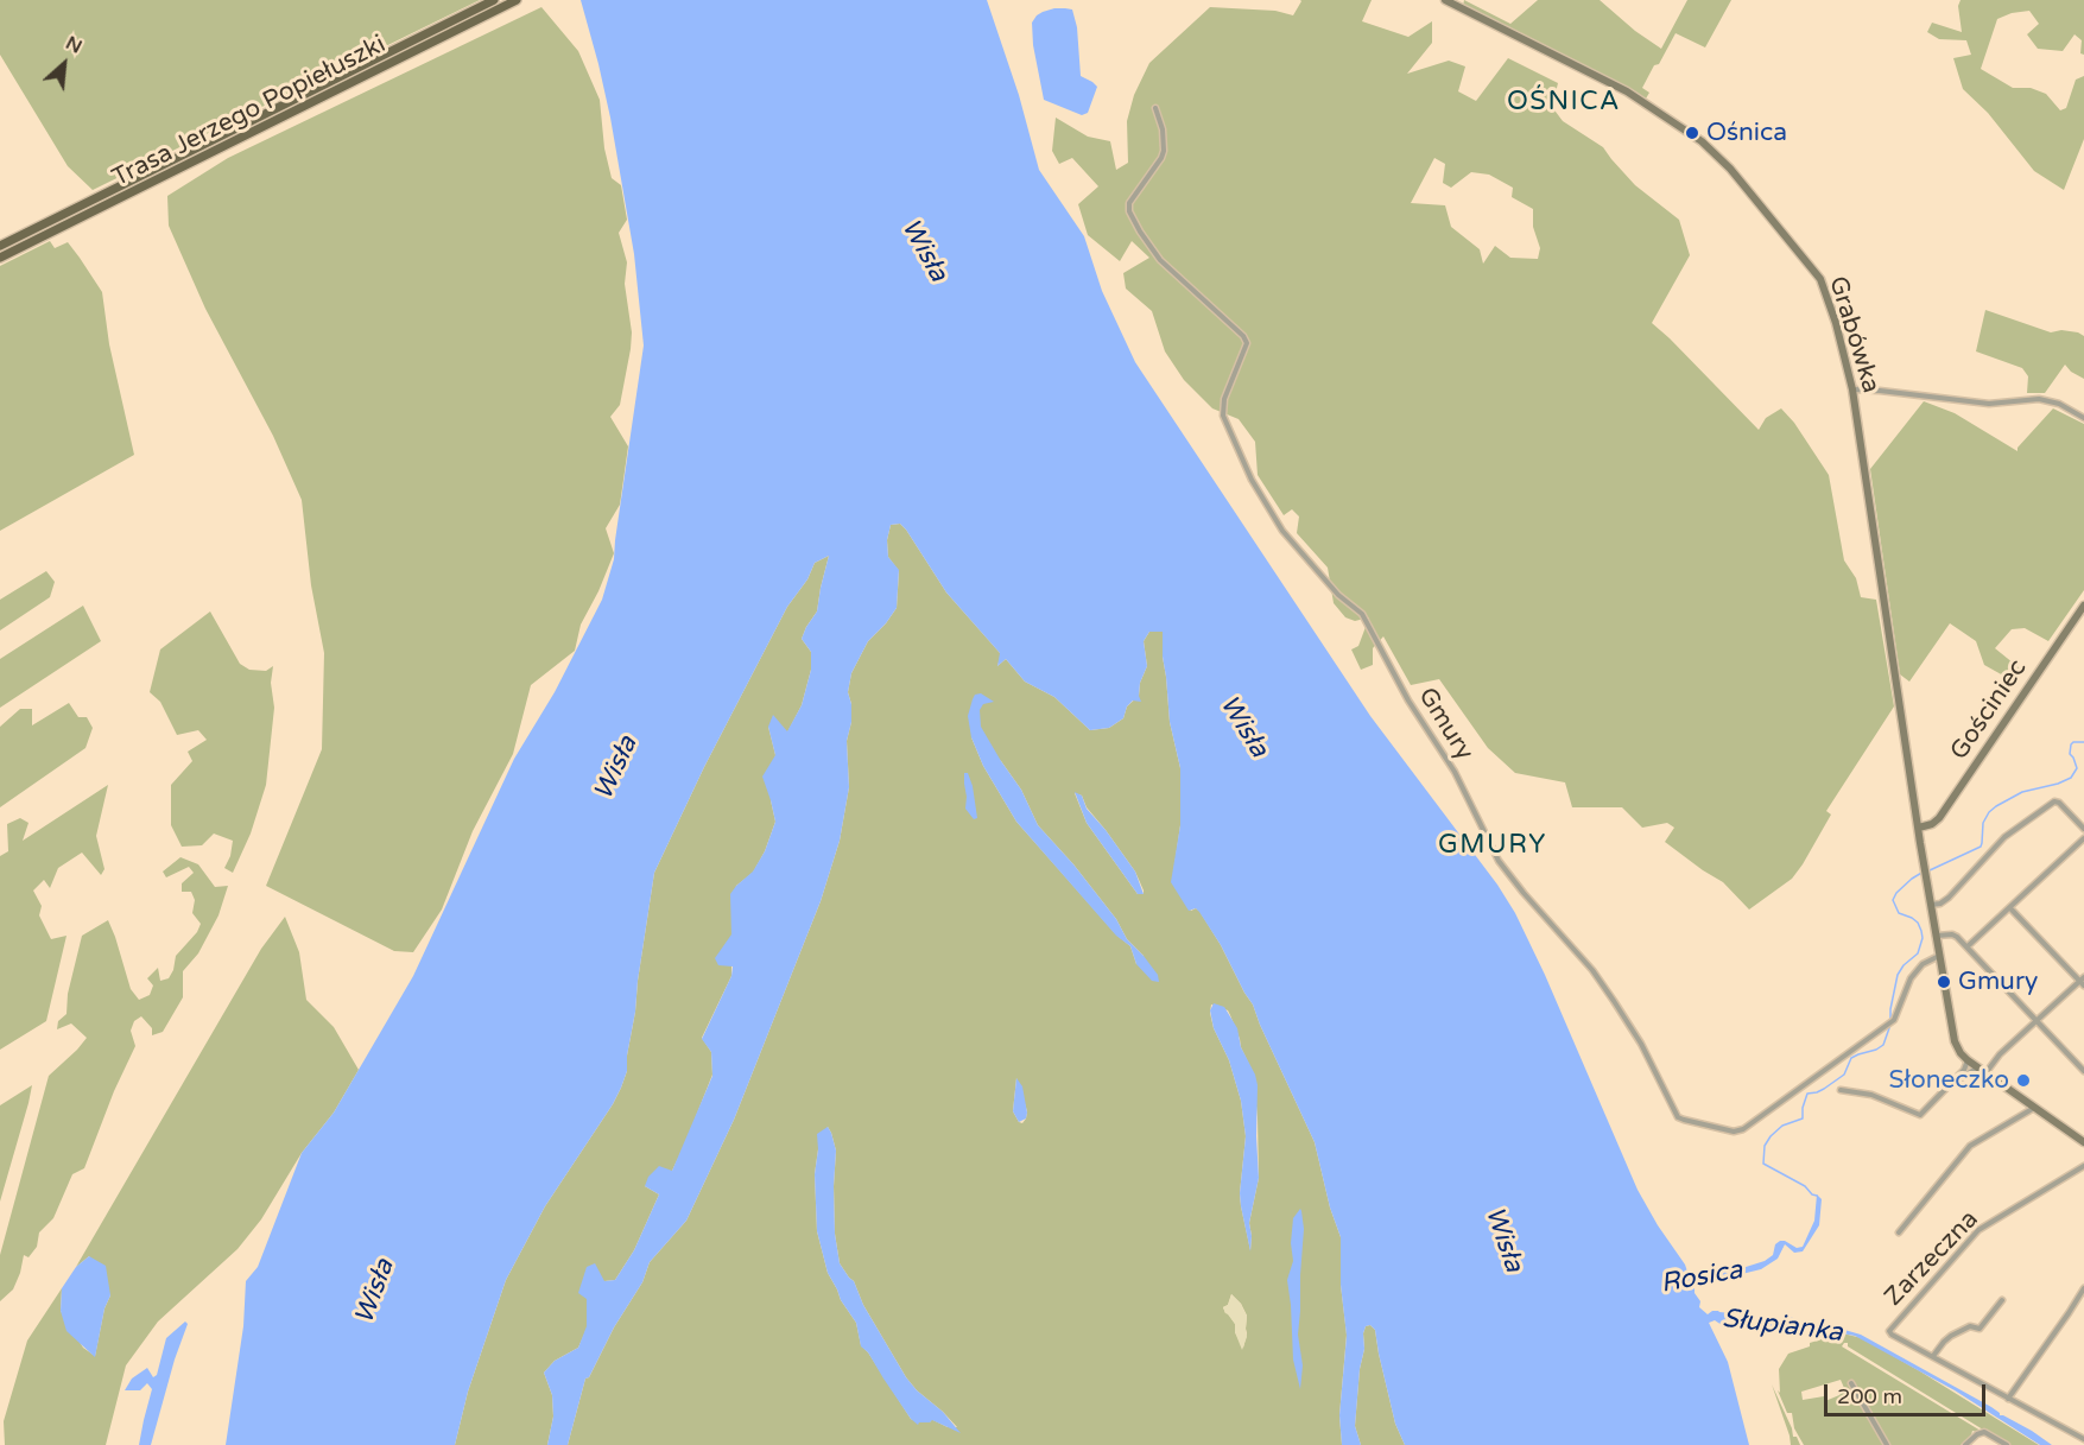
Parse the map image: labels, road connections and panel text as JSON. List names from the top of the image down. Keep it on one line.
{"streets":{"main road":["Trasa Jerzego Popiełuszki"],"street":["Grabówka","Gościniec","Gmury","Zarzeczna"]},"crossings":[["Grabówka","Gościniec"],["Grabówka","Gmury"]],"districts":["OŚNICA","GMURY"],"water":["Wisła","Rosica","Słupianka"],"places":["Ośnica","Gmury","Słoneczko"],"scale_bar":"200 m","north":"top right"}
